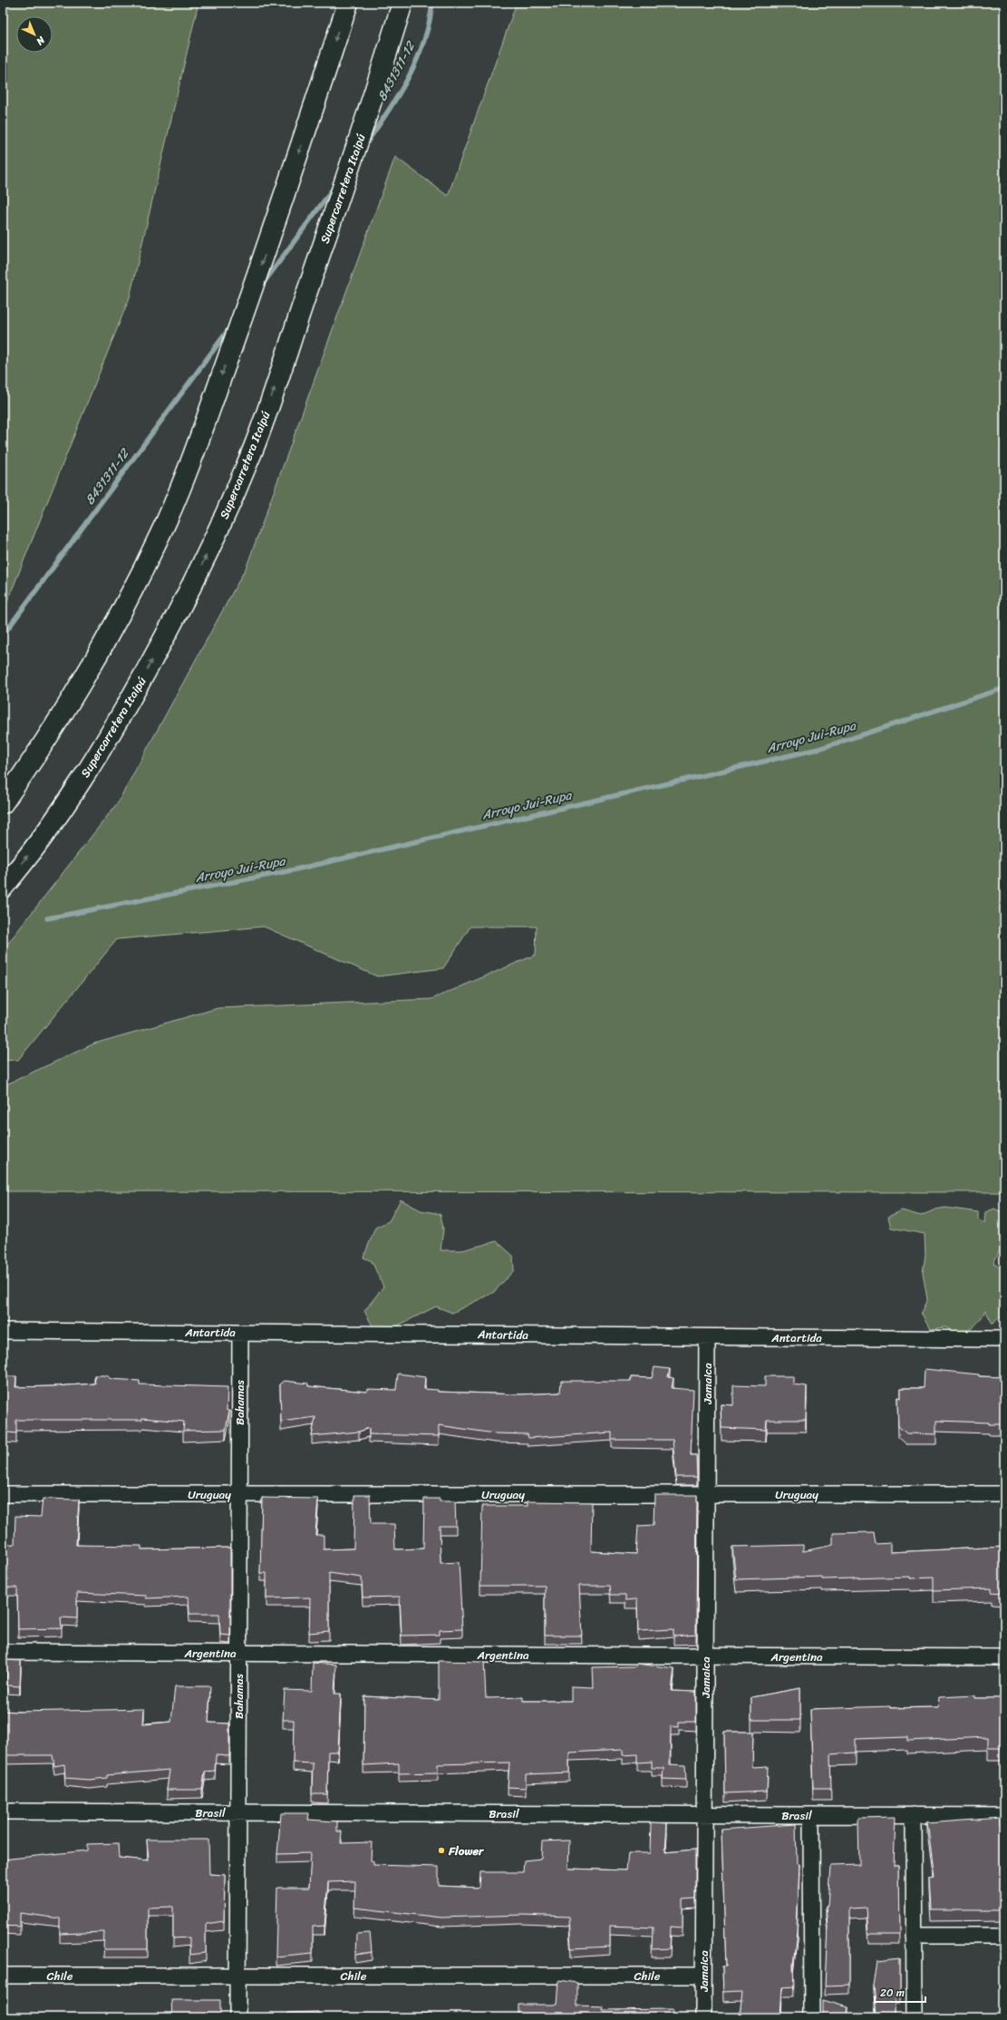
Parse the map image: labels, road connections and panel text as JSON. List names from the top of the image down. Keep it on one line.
{"streets":{"street":["Supercarretera Itaipú","Antartida","Jamaica","Bahamas","Uruguay","Argentina","Brasil","Chile"]},"crossings":[["Antartida","Jamaica"],["Antartida","Bahamas"],["Jamaica","Uruguay"],["Jamaica","Argentina"],["Jamaica","Brasil"],["Jamaica","Chile"],["Bahamas","Uruguay"],["Bahamas","Argentina"],["Bahamas","Brasil"],["Bahamas","Chile"]],"water":["8431311-12","Arroyo Jui-Rupa"],"places":["Flower"],"scale_bar":"20 m","north":"bottom right"}
